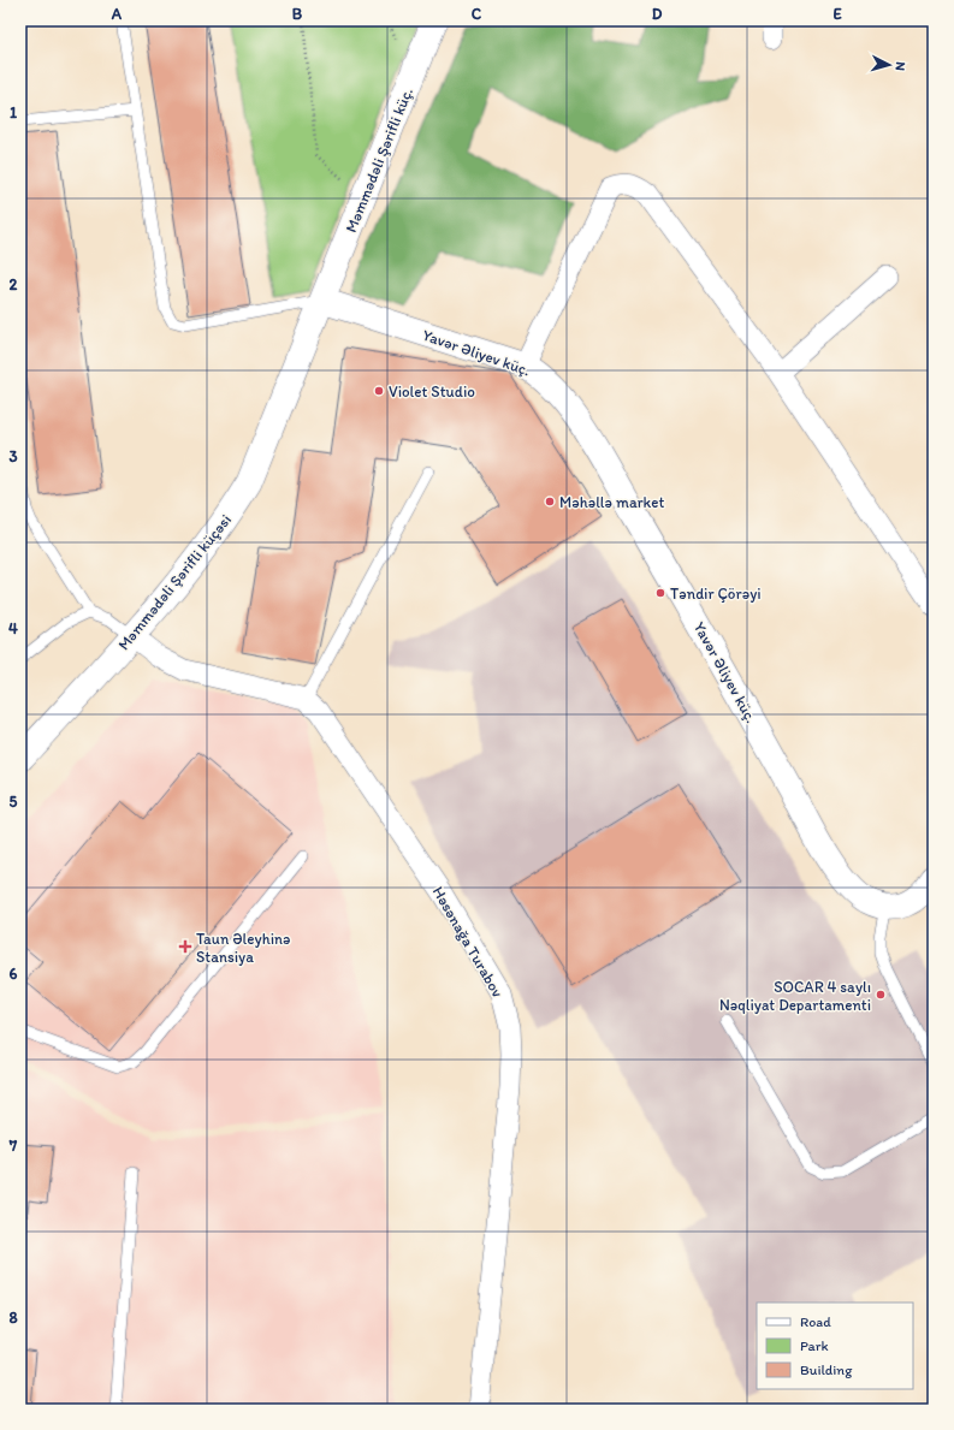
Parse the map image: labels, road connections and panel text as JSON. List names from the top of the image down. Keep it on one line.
{"streets":{"street":["Məmmədəli Şərifli küç.","Yavər Əliyev küç.","Məmmədəli Şərifli küçəsi","Həsənağa Turabov"]},"crossings":[["Məmmədəli Şərifli küç.","Yavər Əliyev küç."],["Məmmədəli Şərifli küç.","Məmmədəli Şərifli küçəsi"],["Yavər Əliyev küç.","Məmmədəli Şərifli küçəsi"],["Məmmədəli Şərifli küçəsi","Həsənağa Turabov"]],"places":{"other":["Violet Studio","Məhəllə market","Təndir Çörəyi","SOCAR 4 saylı Nəqliyat Departamenti"],"health":["Taun Əleyhinə Stansiya"]},"legend":["Road","Park","Building"],"north":"right","grid":{"columns":["A","B","C","D","E"],"rows":["1","2","3","4","5","6","7","8"]}}
